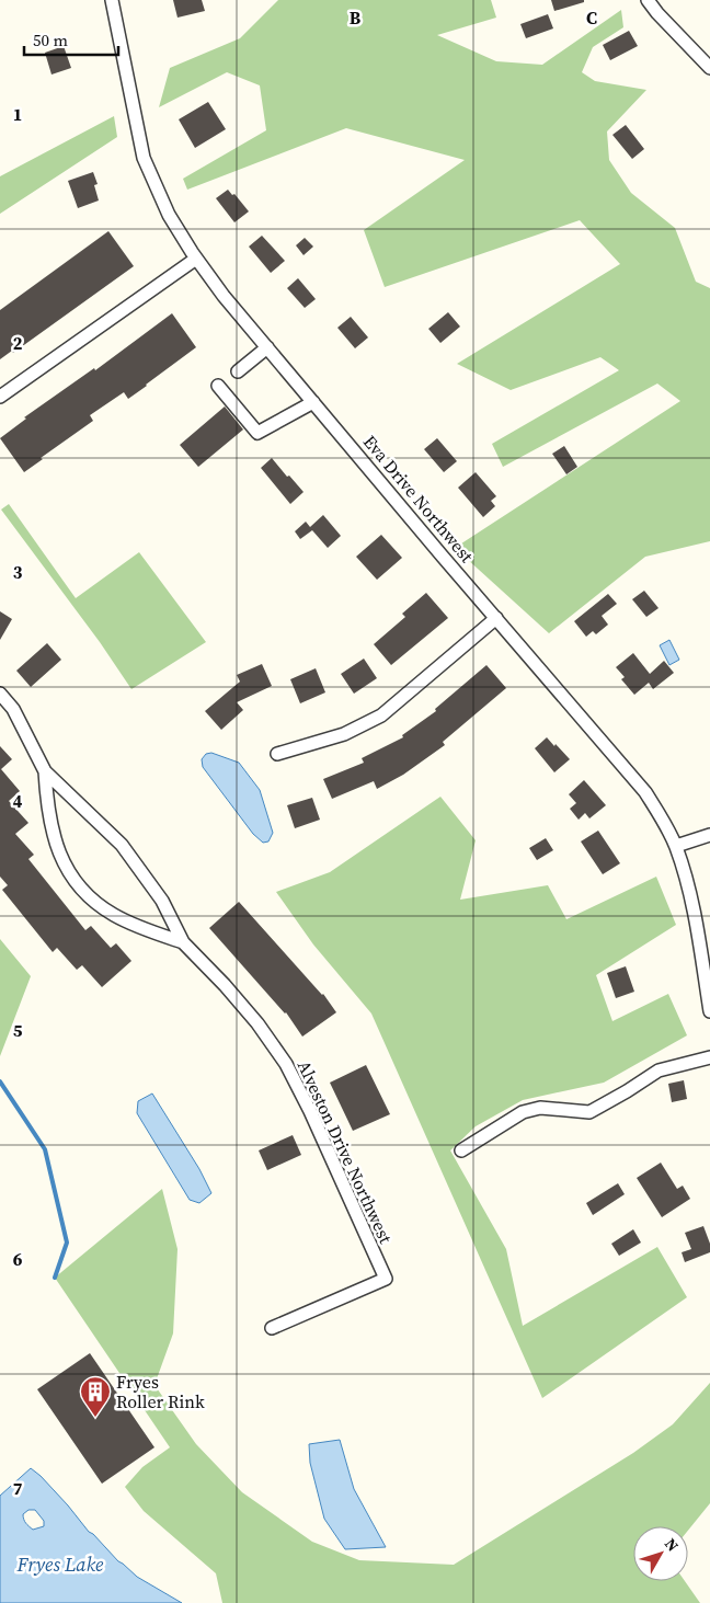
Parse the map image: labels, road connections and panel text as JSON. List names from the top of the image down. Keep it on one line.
{"streets":{"street":["Eva Drive Northwest","Alveston Drive Northwest"]},"water":["Fryes Lake"],"places":{"building":["Fryes Roller Rink"]},"scale_bar":"50 m","north":"top right","grid":{"columns":["B","C"],"rows":["1","2","3","4","5","6","7"]}}
